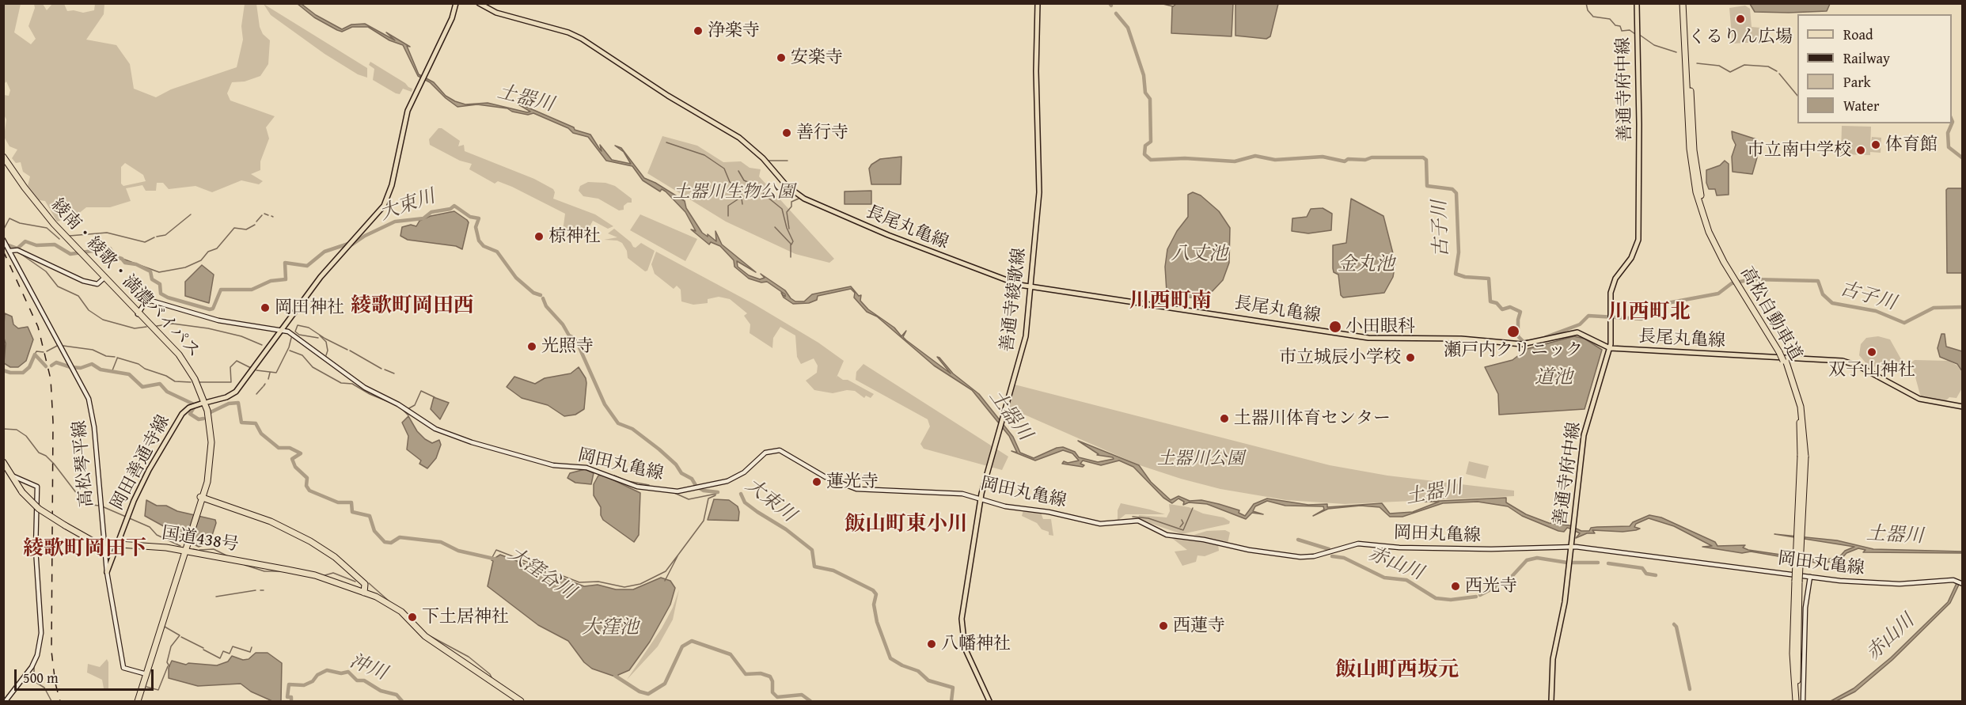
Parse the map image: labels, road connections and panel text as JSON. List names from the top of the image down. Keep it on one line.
{"streets":{"highway":["綾南・綾歌・満濃バイパス","高松自動車道","国道438号"],"main road":["善通寺府中線","長尾丸亀線","善通寺綾歌線","岡田善通寺線","高松琴平線","岡田丸亀線"]},"crossings":[["善通寺府中線","長尾丸亀線"],["善通寺府中線","岡田丸亀線"],["長尾丸亀線","善通寺綾歌線"],["綾南・綾歌・満濃バイパス","高松琴平線"],["綾南・綾歌・満濃バイパス","岡田丸亀線"],["綾南・綾歌・満濃バイパス","国道438号"],["善通寺綾歌線","岡田丸亀線"],["岡田善通寺線","高松琴平線"],["岡田善通寺線","国道438号"],["高松琴平線","国道438号"]],"districts":["川西町南","綾歌町岡田西","川西町北","飯山町東小川","綾歌町岡田下","飯山町西坂元"],"water":["土器川","大束川","古子川","八丈池","金丸池","道池","赤山川","大窪谷川","大窪池","沖川"],"parks":["土器川生物公園","土器川公園"],"places":["くるりん広場","浄楽寺","安楽寺","善行寺","体育館","市立南中学校","椋神社","岡田神社","小田眼科","瀬戸内クリニック","光照寺","双子山神社","市立城辰小学校","土器川体育センター","蓮光寺","西光寺","下土居神社","西蓮寺","八幡神社"],"legend":["Road","Railway","Park","Water"],"scale_bar":"500 m"}
